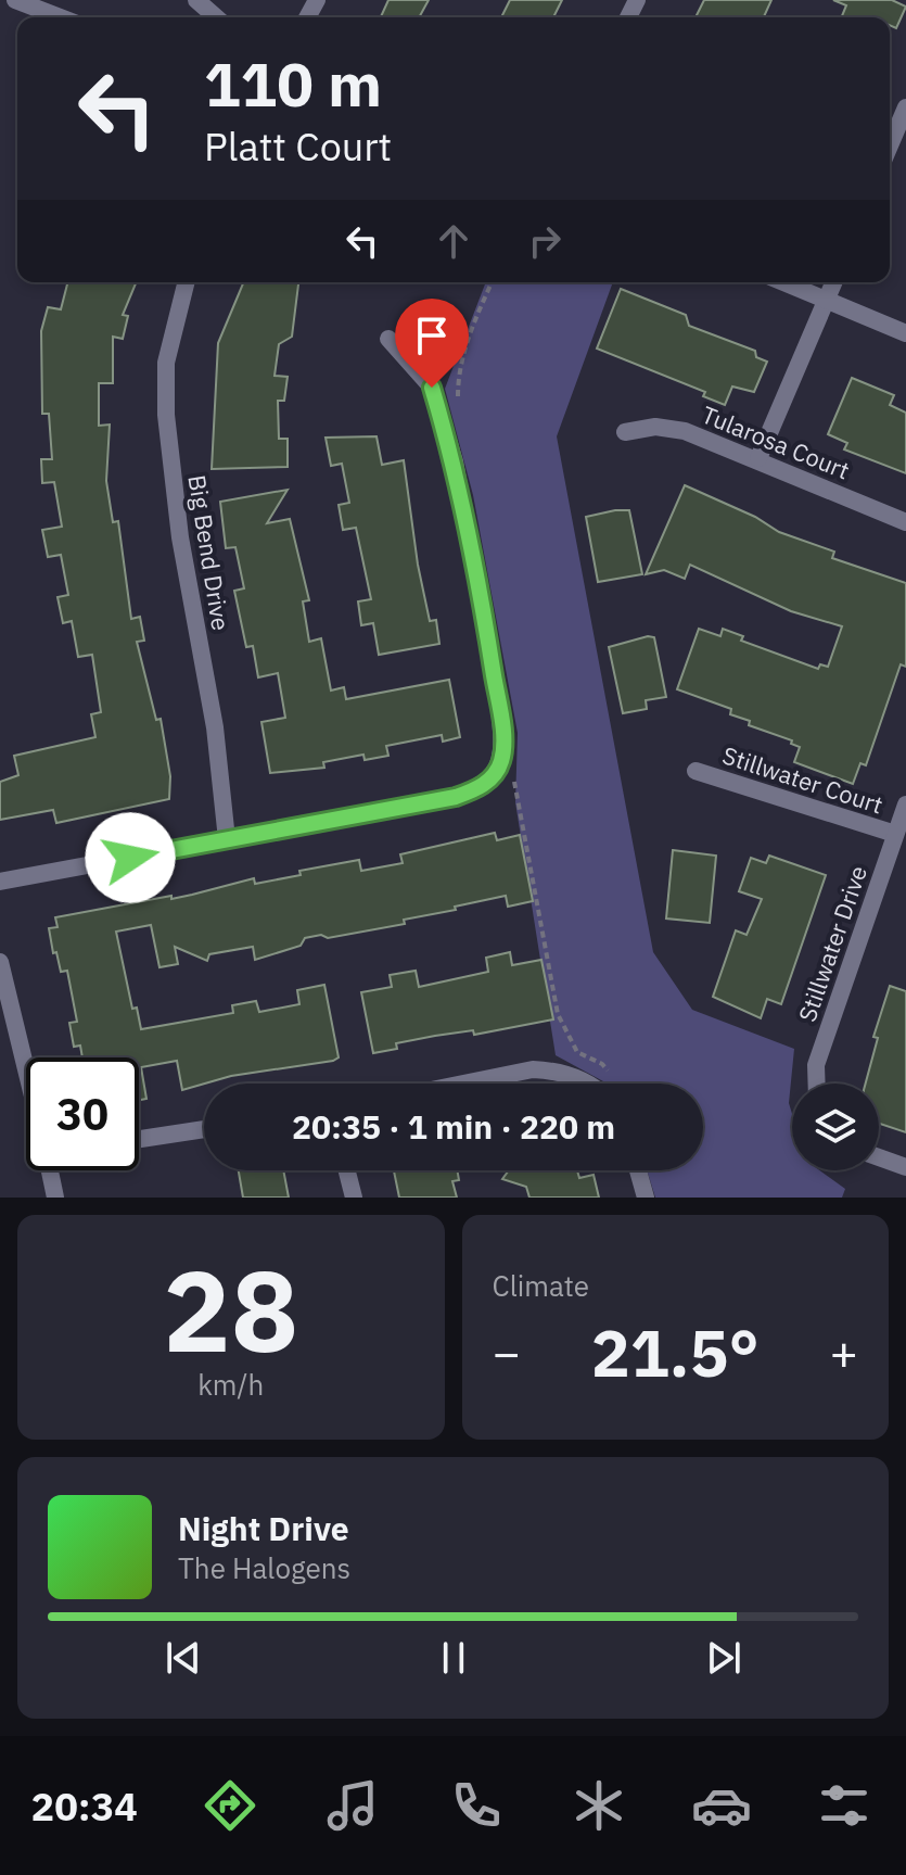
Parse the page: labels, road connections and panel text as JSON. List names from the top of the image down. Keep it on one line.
{"streets":{"street":["Tularosa Court","Big Bend Drive","Stillwater Court","Stillwater Drive"]},"crossings":[["Stillwater Court","Stillwater Drive"]],"page":{"turn":["110 m","Platt Court"],"limit":"30","trip":"20:35 · 1 min · 220 m","tile":[["28","km/h"],"Climate"],"heat":["−","21.5°","+"],"song":["Night Drive","The Halogens"],"tabs":"20:34"}}
